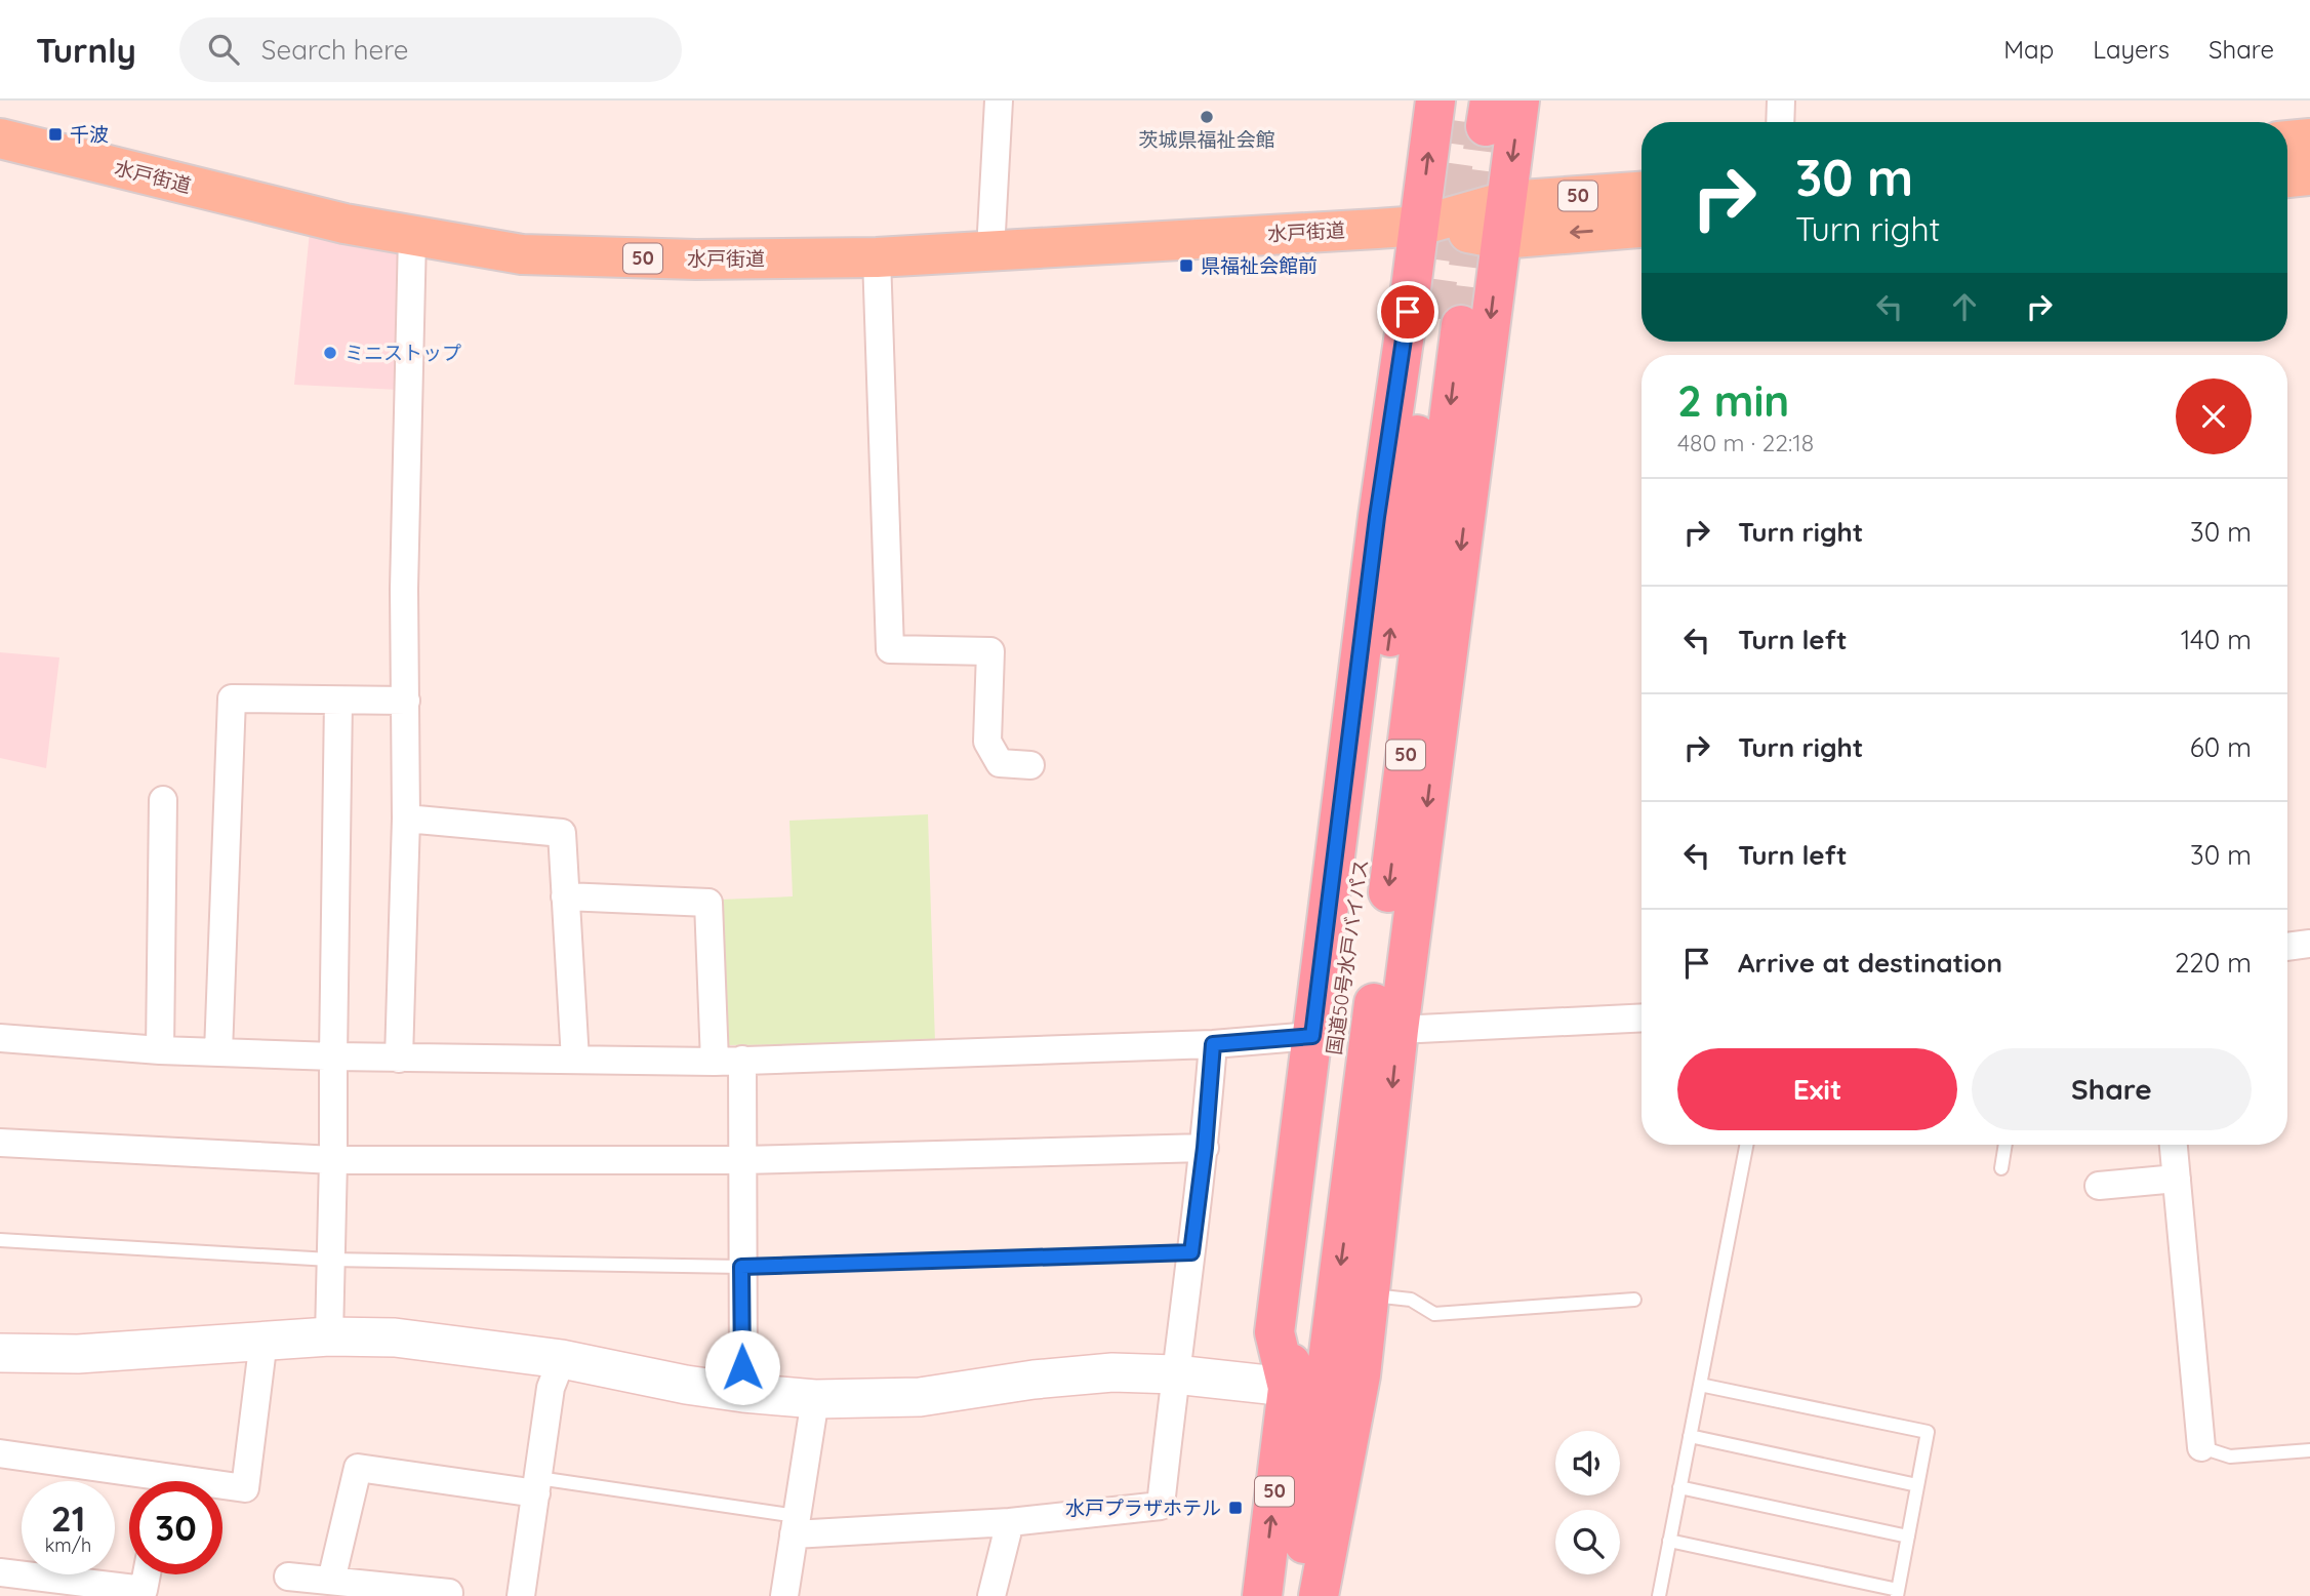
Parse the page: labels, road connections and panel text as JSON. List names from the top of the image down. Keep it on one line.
{"streets":{"highway":["50","国道50号水戸バイパス"],"main road":["水戸街道"]},"places":{"other":["茨城県福祉会館","ミニストップ"],"transit":["千波","県福祉会館前","水戸プラザホテル"]},"page":{"header":"Turnly","search":"Search here","nav":["Map","Layers","Share"],"turn":["30 m","Turn right"],"heading":["2 min","480 m · 22:18"],"list":[{"name":"Turn right","value":"30 m"},{"name":"Turn left","value":"140 m"},{"name":"Turn right","value":"60 m"},{"name":"Turn left","value":"30 m"},{"name":"Arrive at destination","value":"220 m"}],"buttons":["Exit","Share"],"speed":"21 km/h","limit":"30"}}
